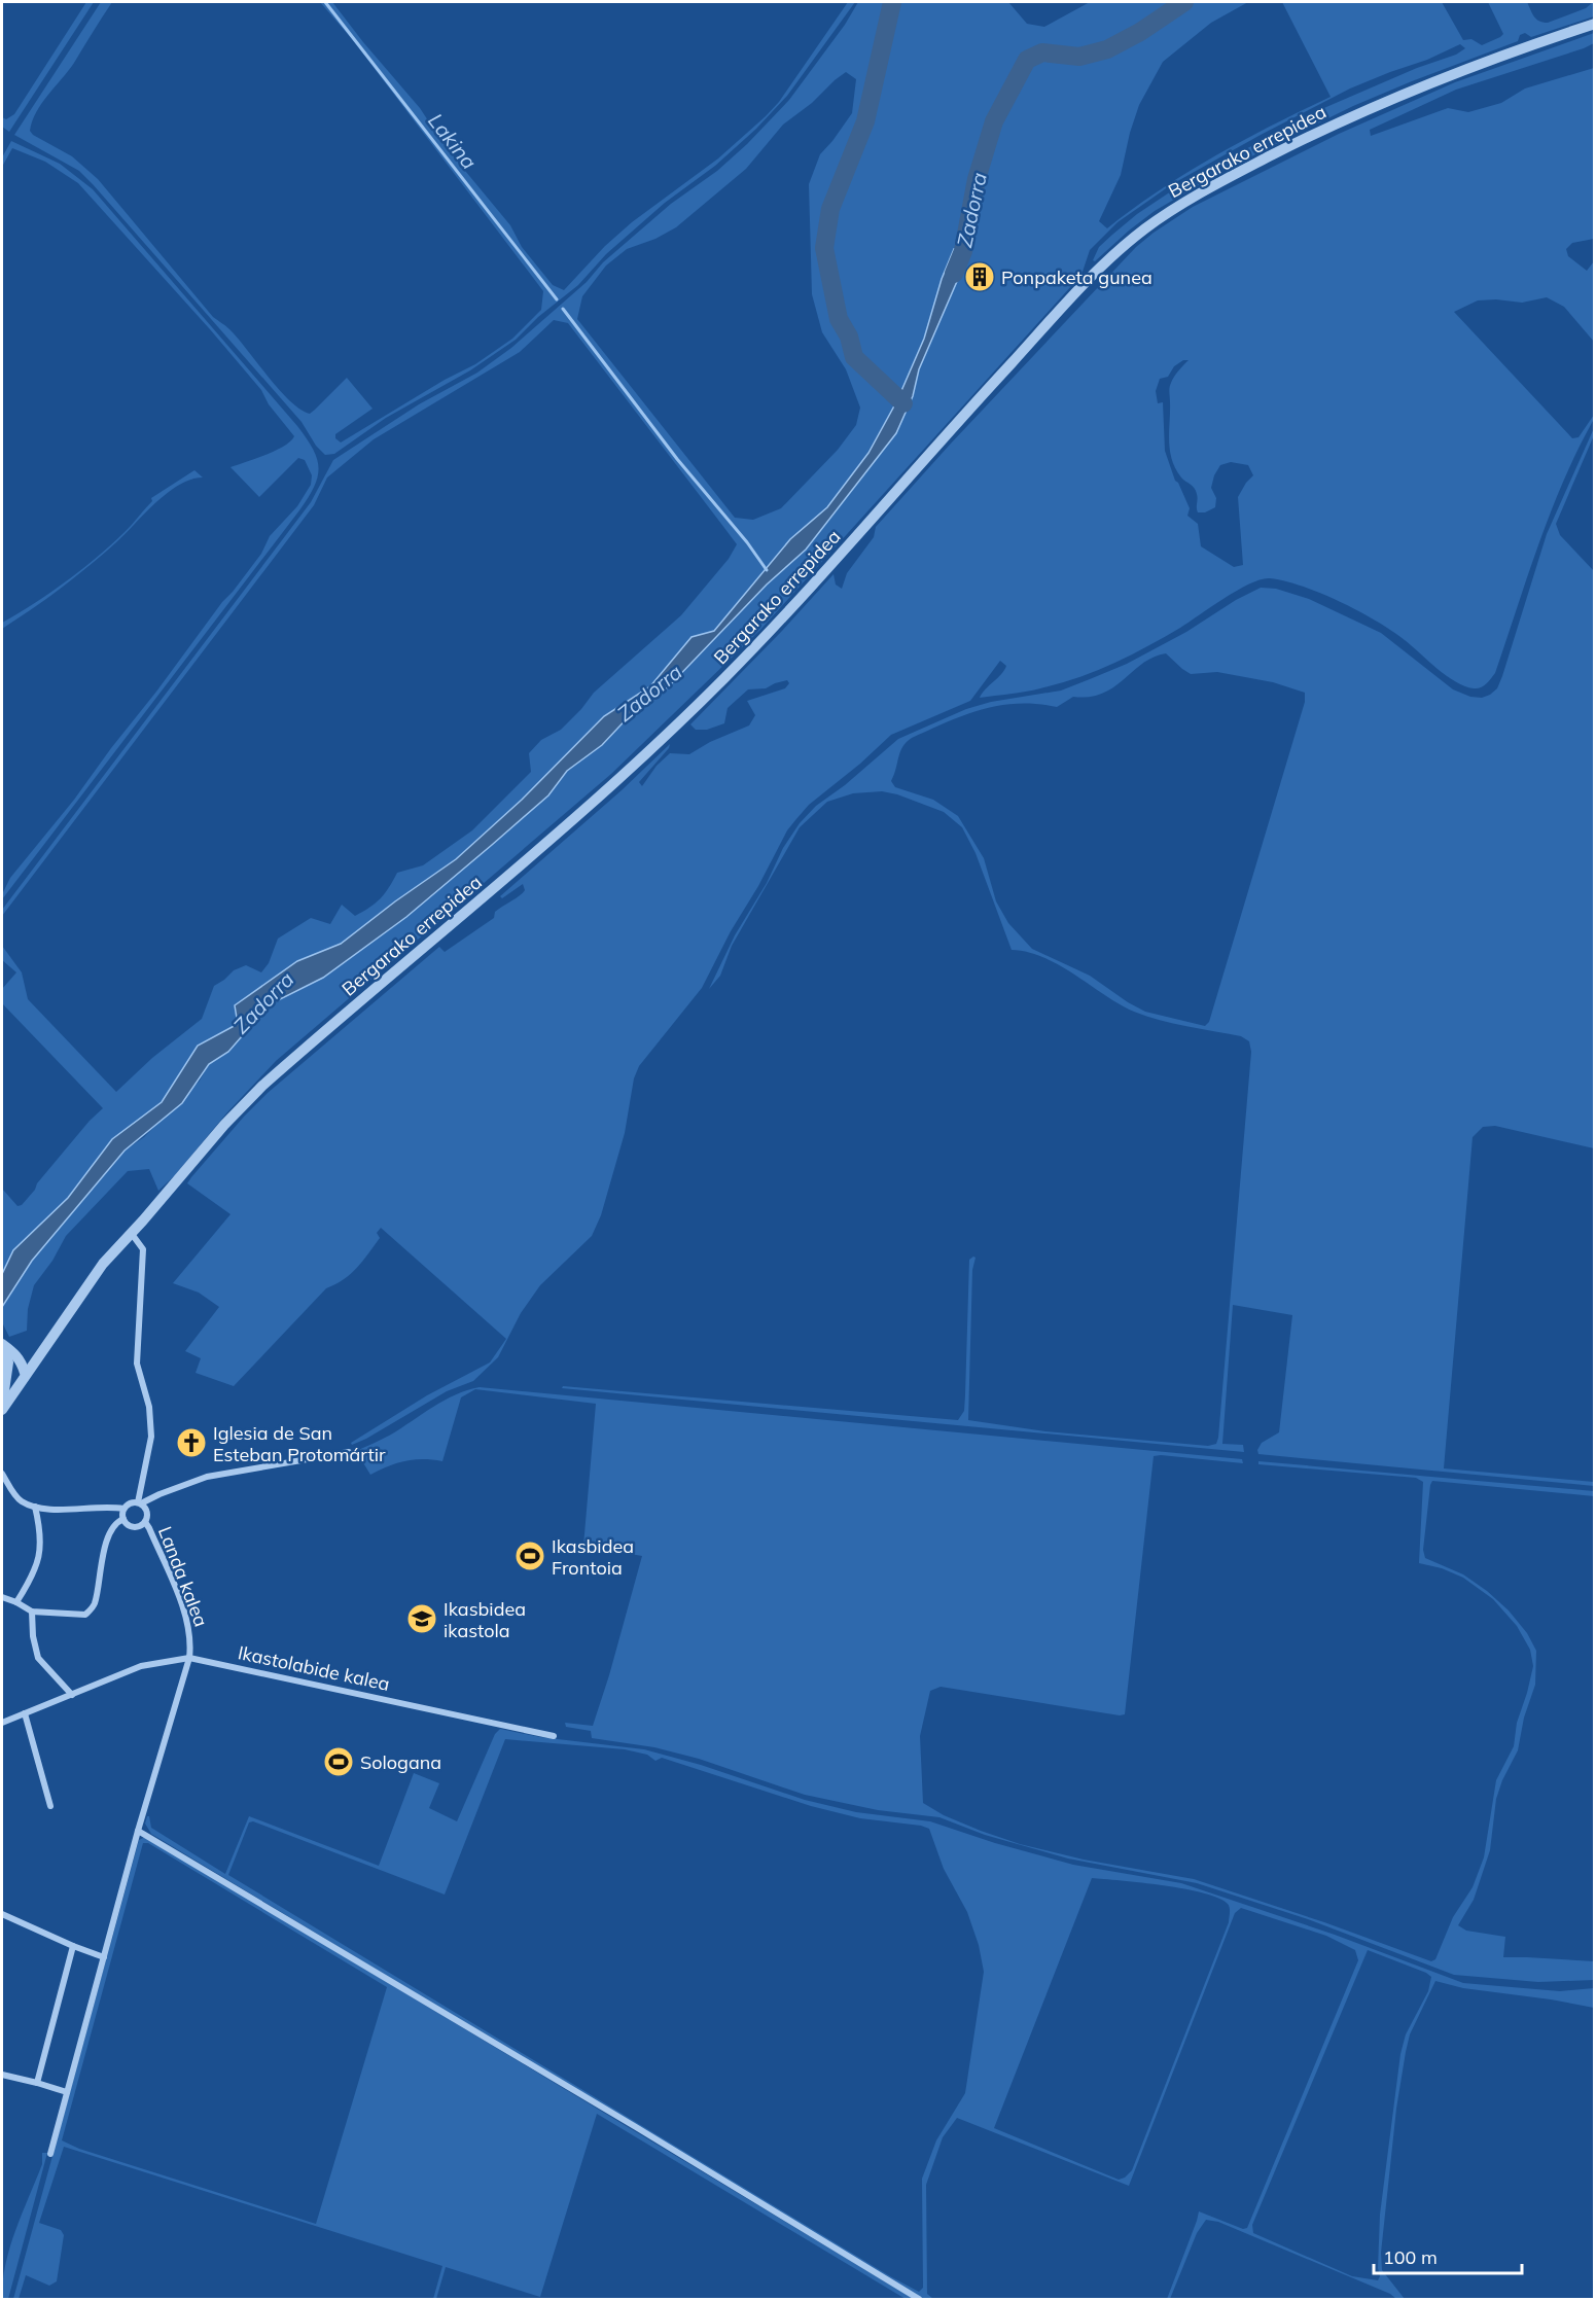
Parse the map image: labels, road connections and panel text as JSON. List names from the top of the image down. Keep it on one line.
{"streets":{"street":["Bergarako errepidea","Landa kalea","Ikastolabide kalea"]},"crossings":[["Landa kalea","Ikastolabide kalea"]],"water":["Lakina","Zadorra"],"places":{"building":["Ponpaketa gunea"],"church":["Iglesia de San Esteban Protomártir"],"sports":["Ikasbidea Frontoia","Sologana"],"school or university":["Ikasbidea ikastola"]},"scale_bar":"100 m"}
